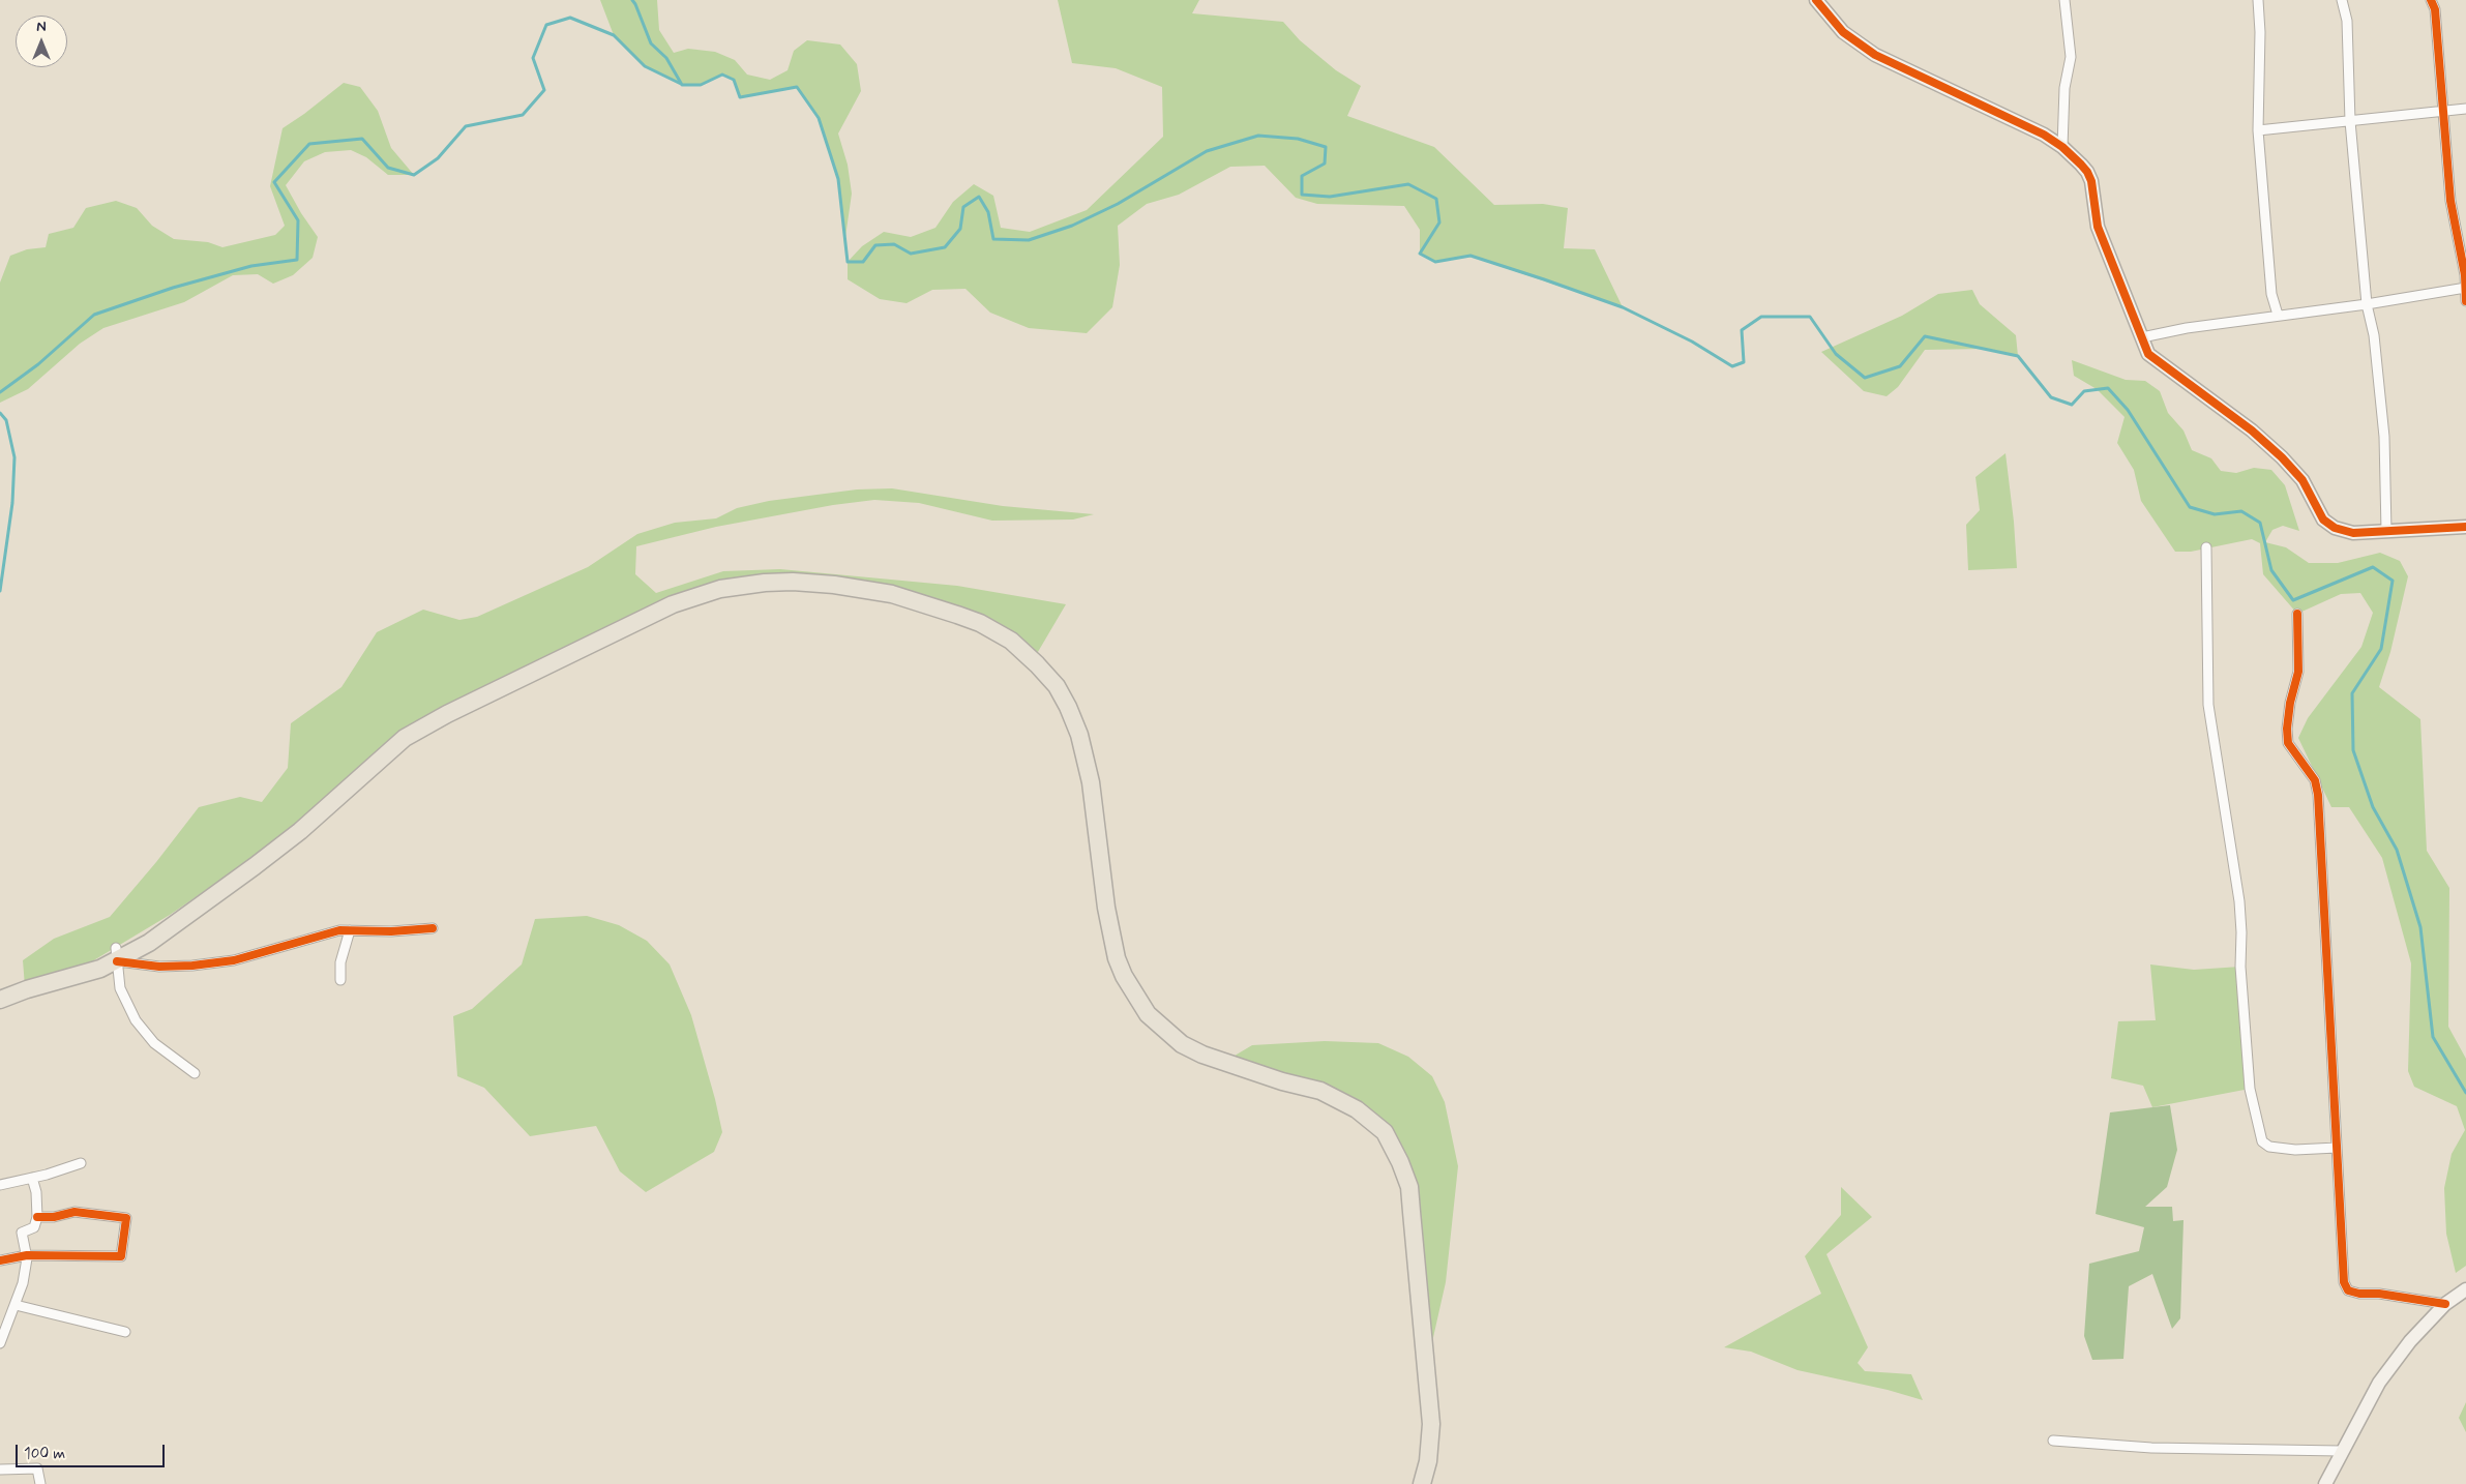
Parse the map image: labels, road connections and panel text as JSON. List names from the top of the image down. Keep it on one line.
{"scale_bar":"100 m","north":"top"}
